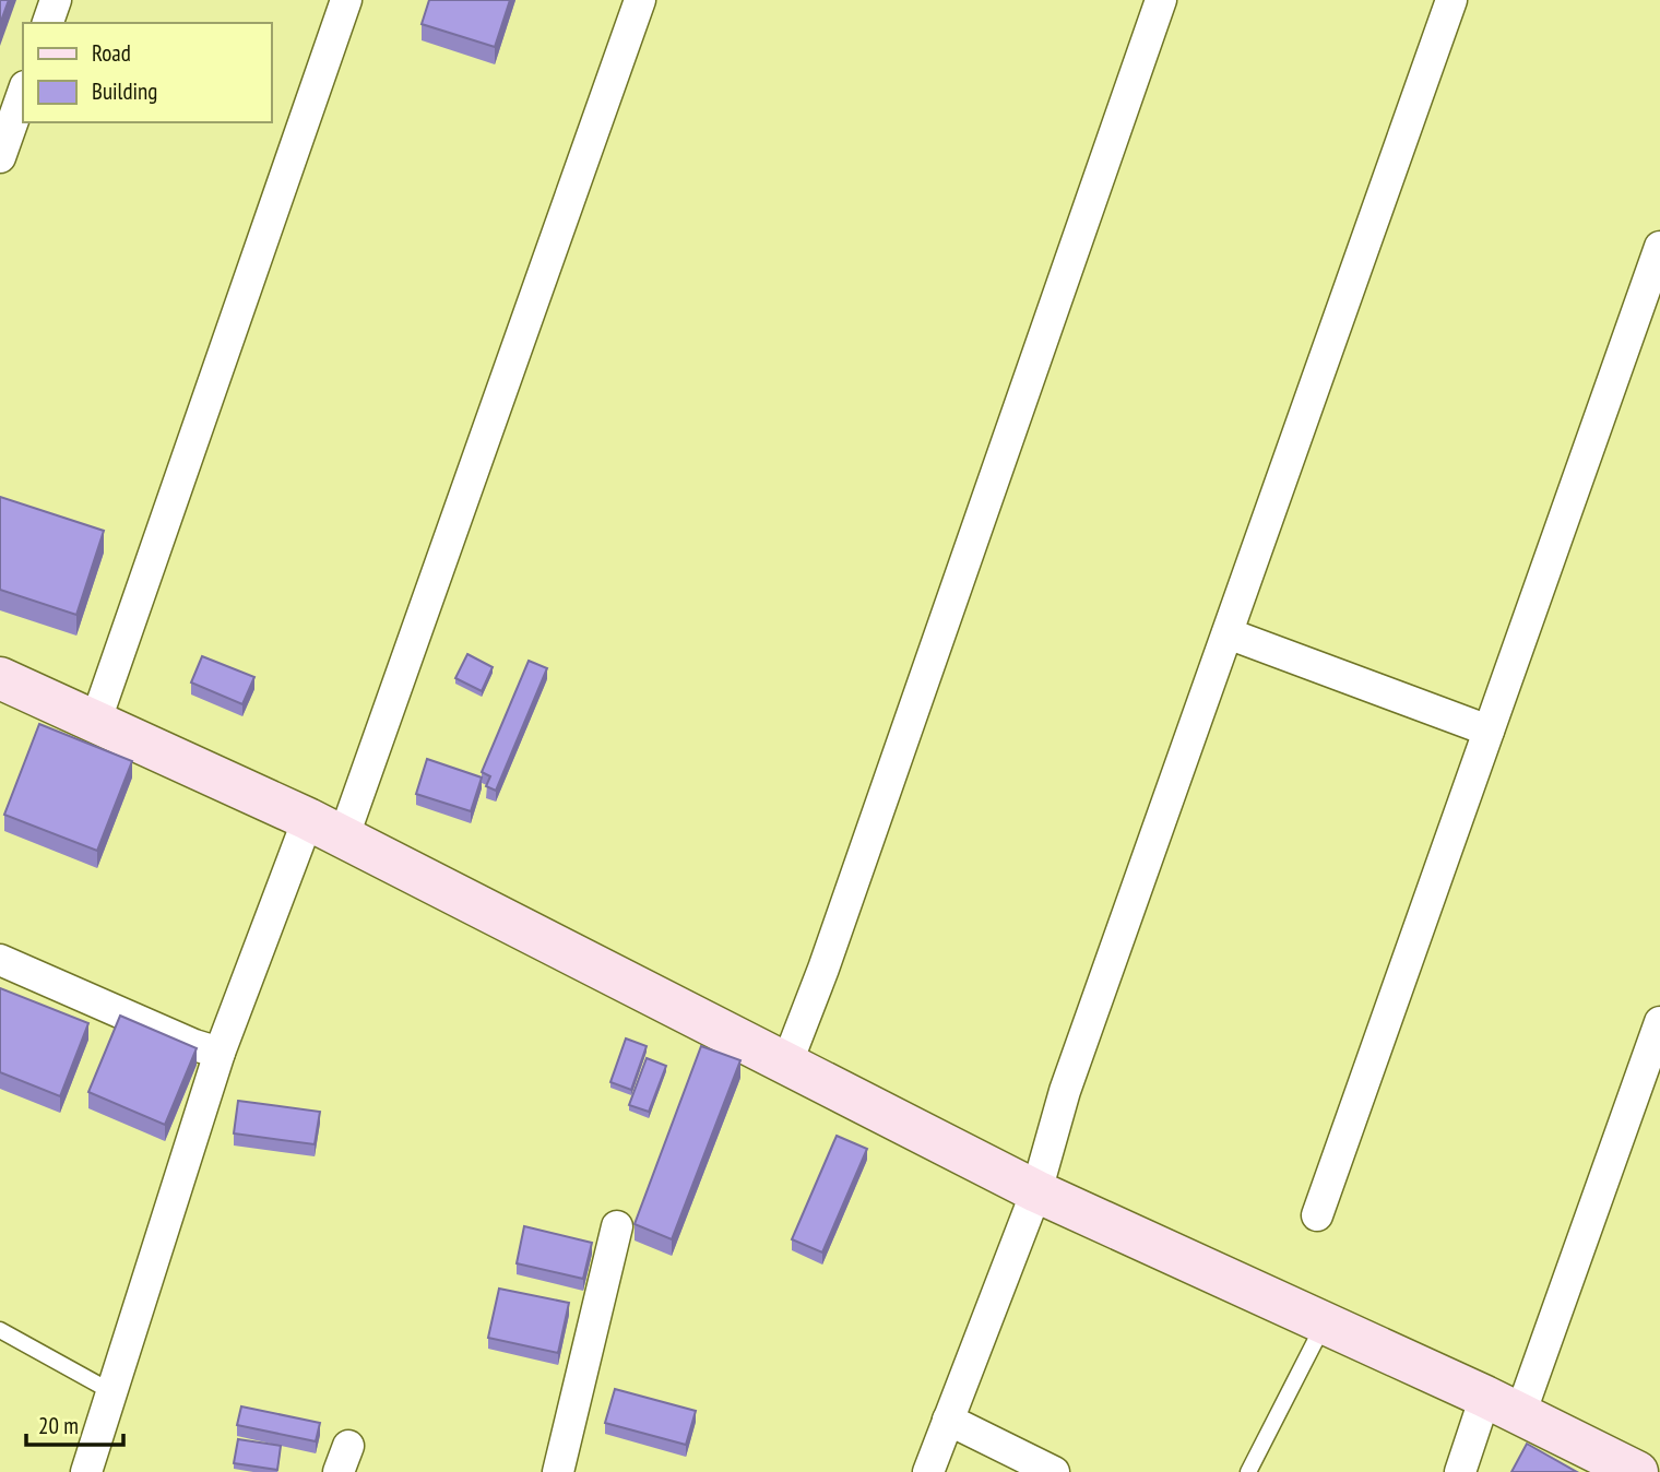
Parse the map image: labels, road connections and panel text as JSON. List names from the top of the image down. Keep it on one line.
{"legend":["Road","Building"],"scale_bar":"20 m"}
